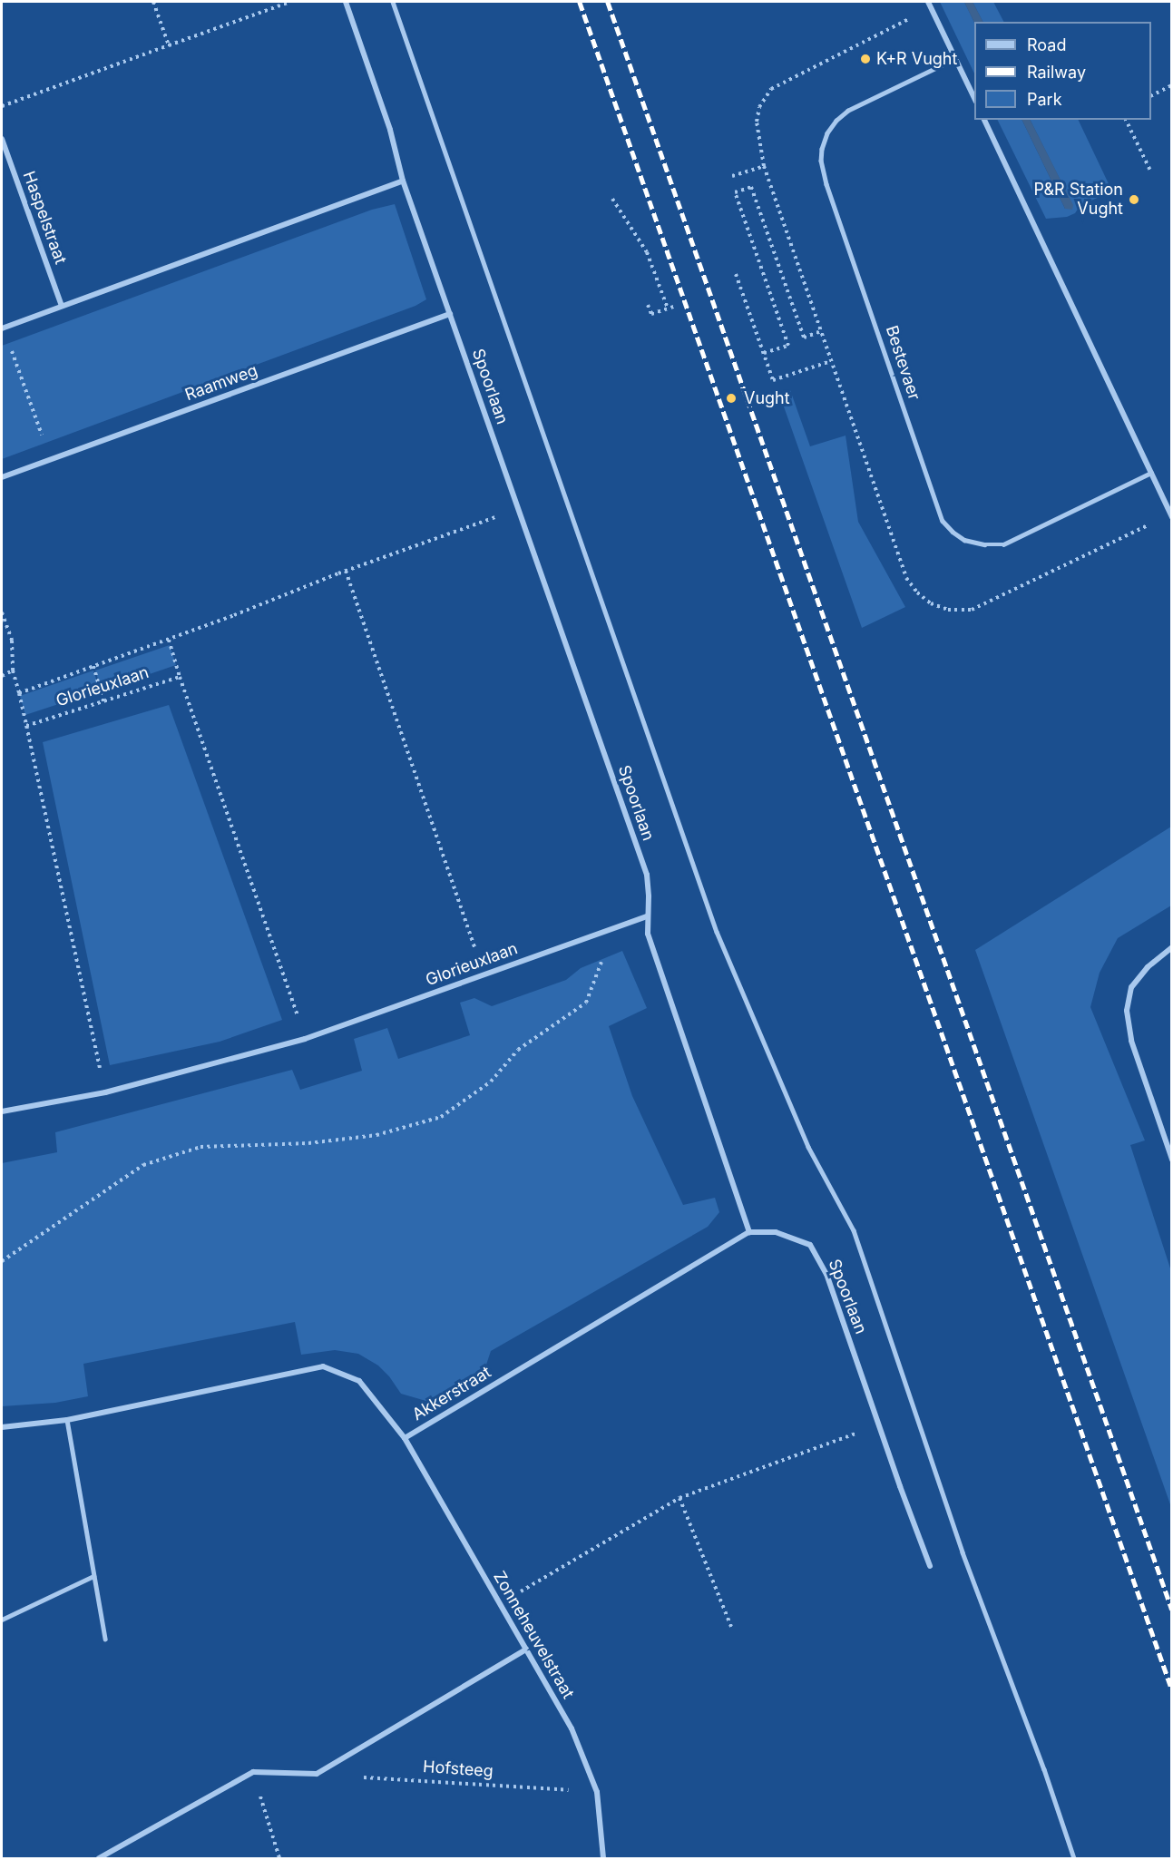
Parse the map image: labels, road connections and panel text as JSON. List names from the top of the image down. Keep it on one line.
{"streets":{"street":["Haspelstraat","Raamweg","Spoorlaan","Glorieuxlaan","Akkerstraat","Zonneheuvelstraat"],"lane":["Bestevaer"],"path":["Hofsteeg"]},"crossings":[["Raamweg","Spoorlaan"],["Spoorlaan","Glorieuxlaan"],["Spoorlaan","Akkerstraat"],["Akkerstraat","Zonneheuvelstraat"],["Zonneheuvelstraat","Hofsteeg"]],"places":["K+R Vught","P&R Station Vught","Vught"],"legend":["Road","Railway","Park"]}
